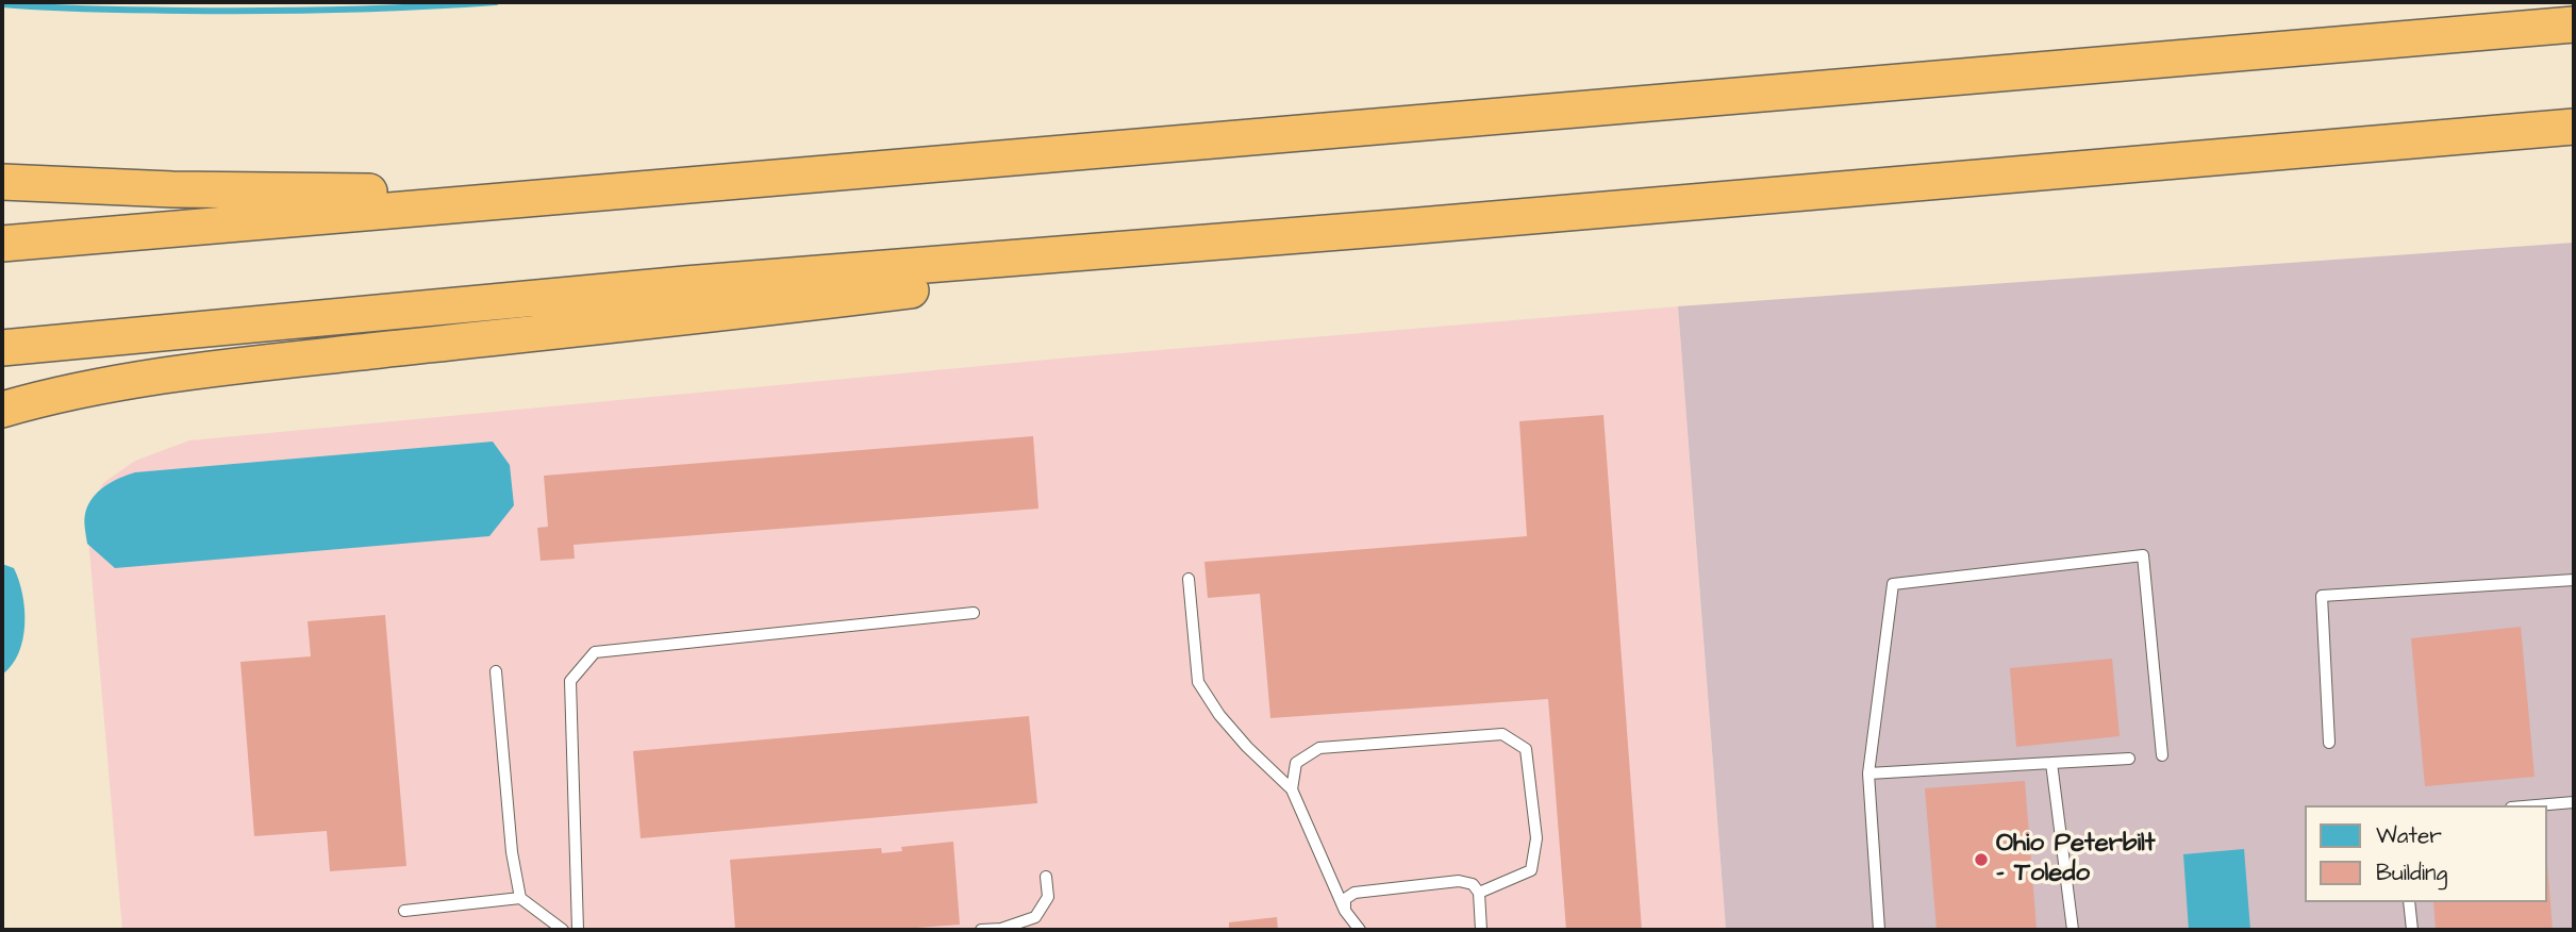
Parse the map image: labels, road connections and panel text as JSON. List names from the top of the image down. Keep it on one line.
{"places":["Ohio Peterbilt - Toledo"],"legend":["Water","Building"]}
